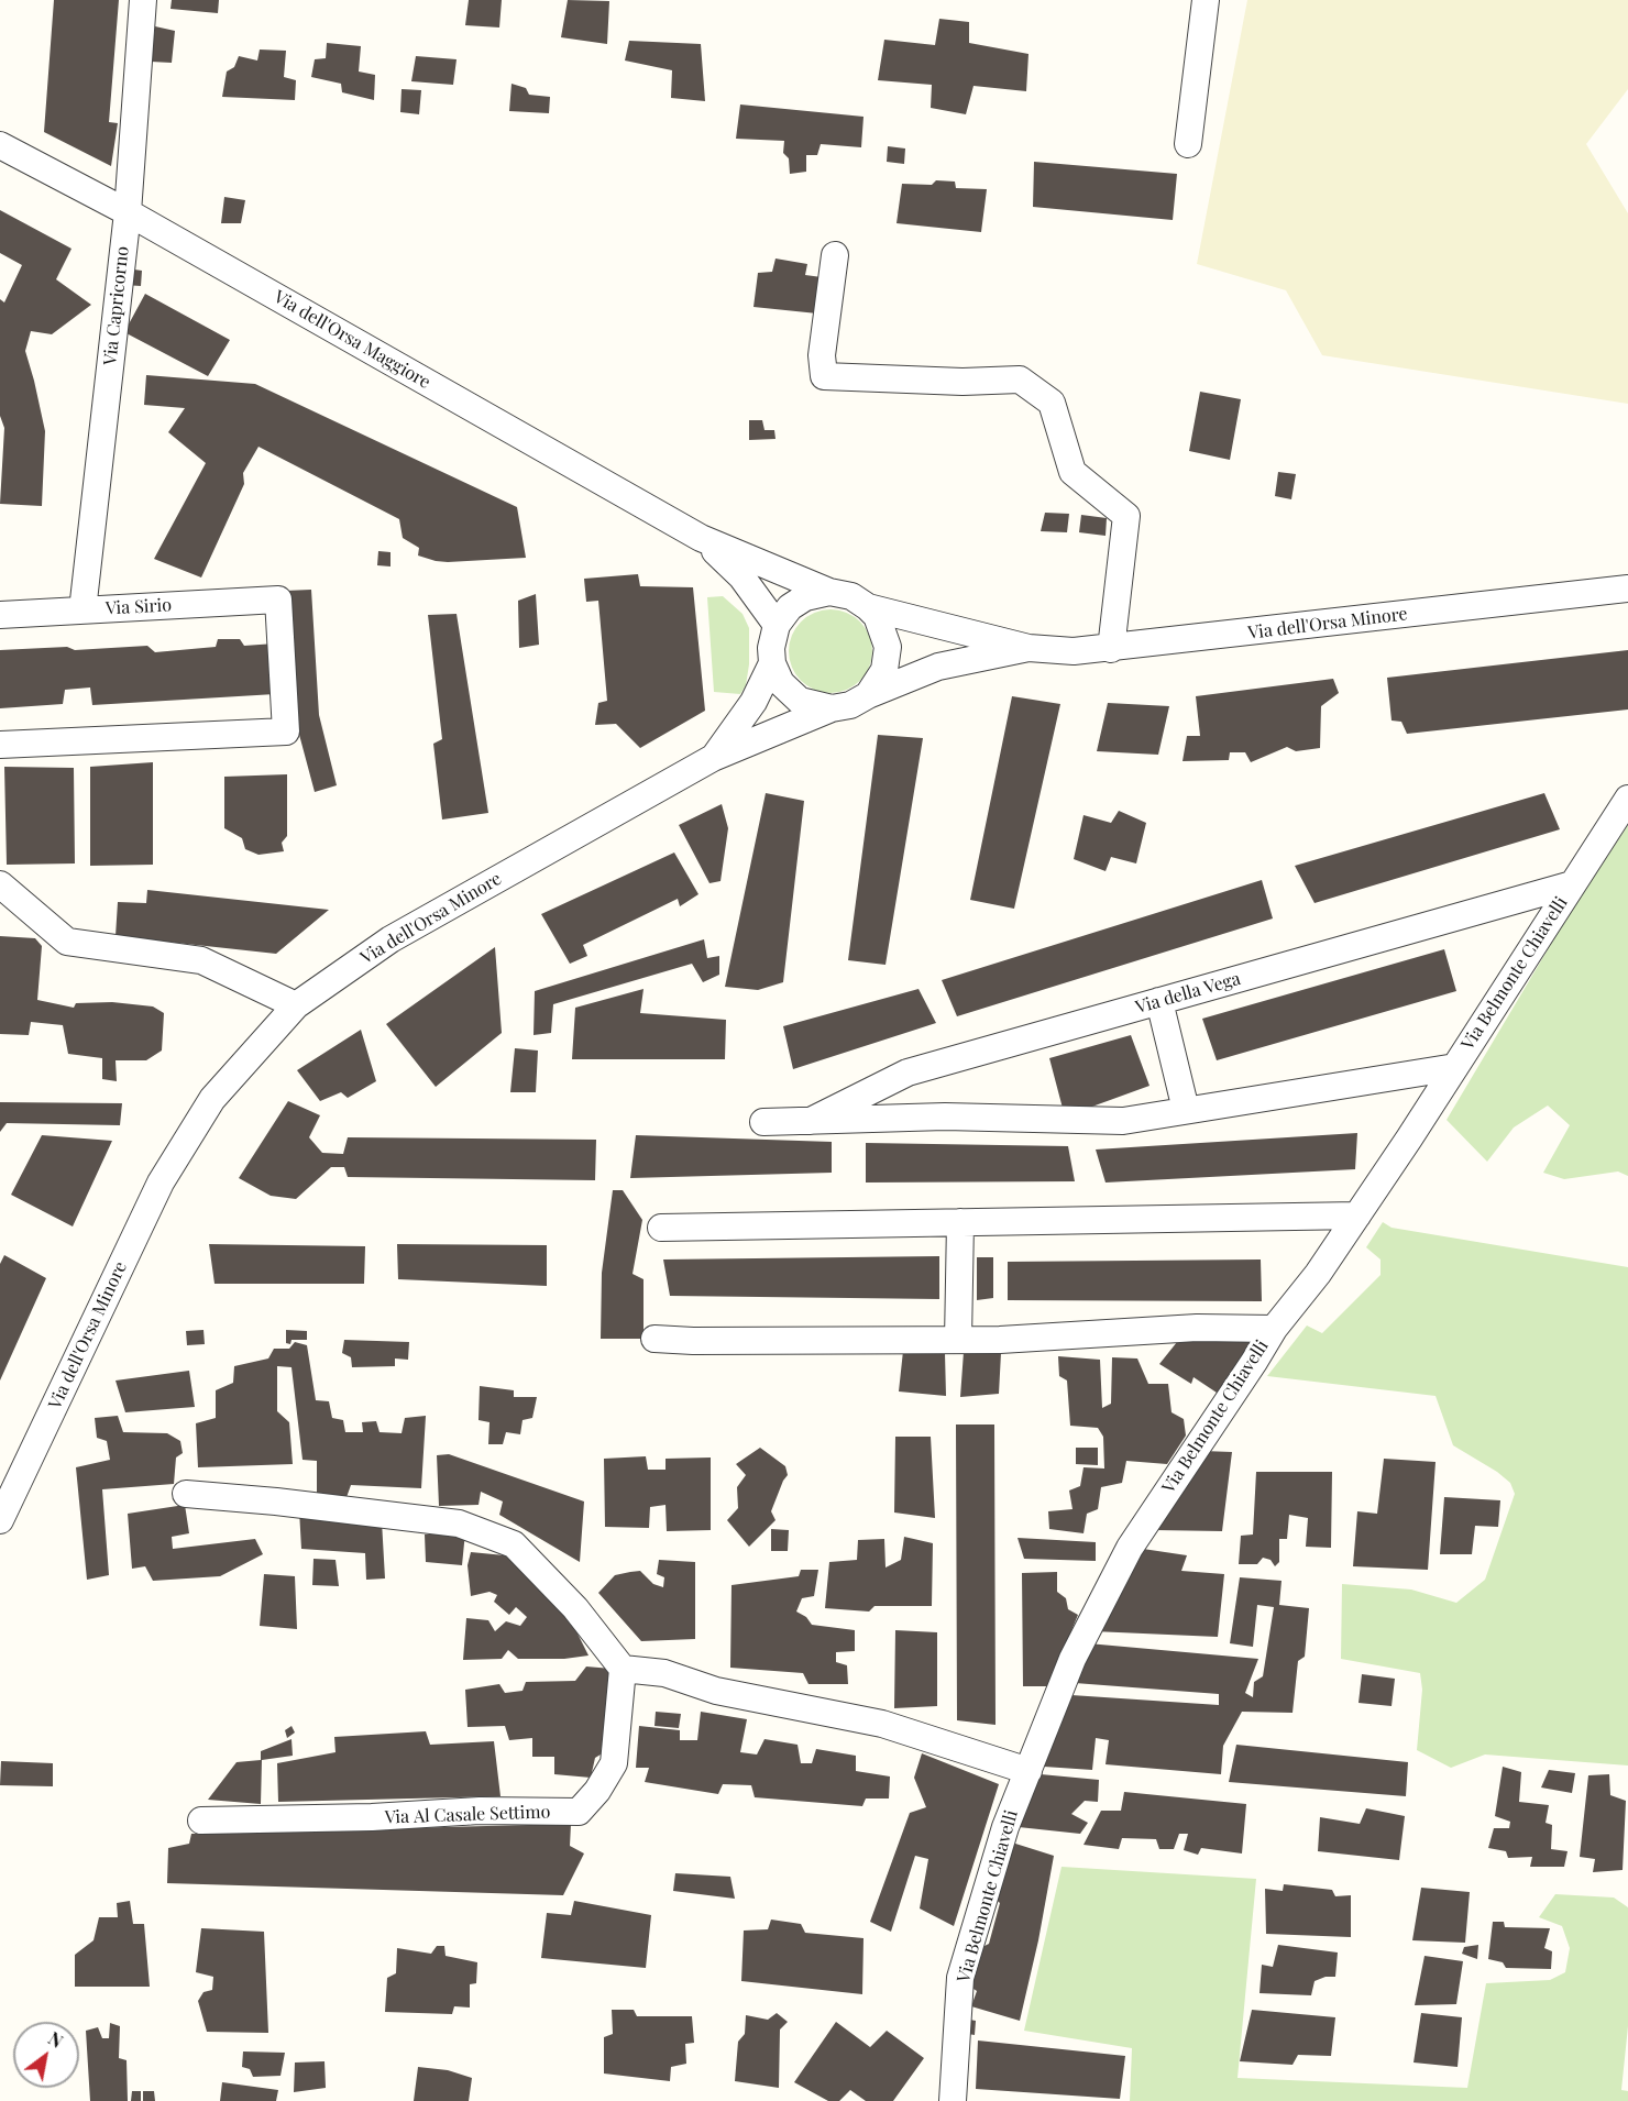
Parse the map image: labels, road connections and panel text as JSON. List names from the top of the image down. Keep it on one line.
{"streets":{"street":["Via Capricorno","Via dell'Orsa Maggiore","Via Sirio","Via dell'Orsa Minore","Via Belmonte Chiavelli","Via della Vega","Via Al Casale Settimo"]},"crossings":[["Via Capricorno","Via dell'Orsa Maggiore"],["Via Capricorno","Via Sirio"],["Via Belmonte Chiavelli","Via della Vega"]],"north":"top right"}
